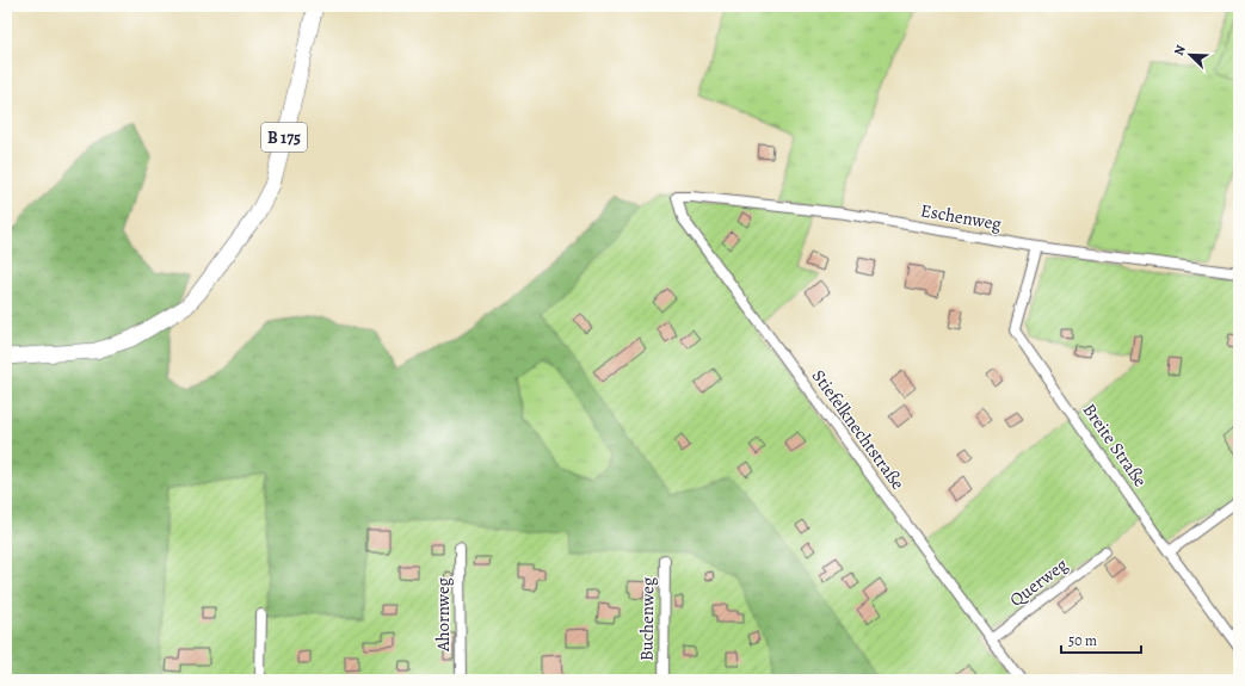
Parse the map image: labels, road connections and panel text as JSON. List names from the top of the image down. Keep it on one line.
{"streets":{"main road":["B 175"],"street":["Eschenweg","Stiefelknechtstraße","Breite Straße","Querweg","Ahornweg","Buchenweg"]},"crossings":[["Eschenweg","Stiefelknechtstraße"],["Eschenweg","Breite Straße"],["Stiefelknechtstraße","Querweg"]],"scale_bar":"50 m","north":"top left"}
